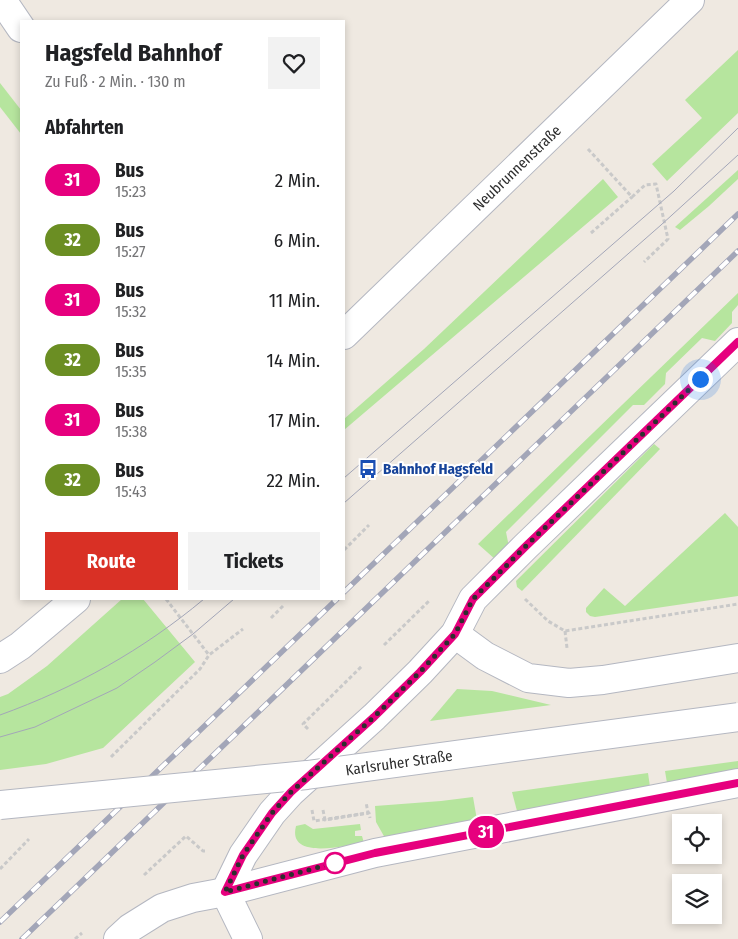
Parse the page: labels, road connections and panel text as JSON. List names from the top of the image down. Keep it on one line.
{"streets":{"street":["Neubrunnenstraße","Karlsruher Straße"]},"places":{"bus stop":["Bahnhof Hagsfeld"]},"lines":["bus line 31"],"page":{"on_map":"31","heading":[["Hagsfeld Bahnhof","Zu Fuß · 2 Min. · 130 m"],"Abfahrten"],"list":[{"mark":"31","name":"Bus","note":"15:23","value":"2 Min."},{"mark":"32","name":"Bus","note":"15:27","value":"6 Min."},{"mark":"31","name":"Bus","note":"15:32","value":"11 Min."},{"mark":"32","name":"Bus","note":"15:35","value":"14 Min."},{"mark":"31","name":"Bus","note":"15:38","value":"17 Min."},{"mark":"32","name":"Bus","note":"15:43","value":"22 Min."}],"buttons":["Route","Tickets"]}}
